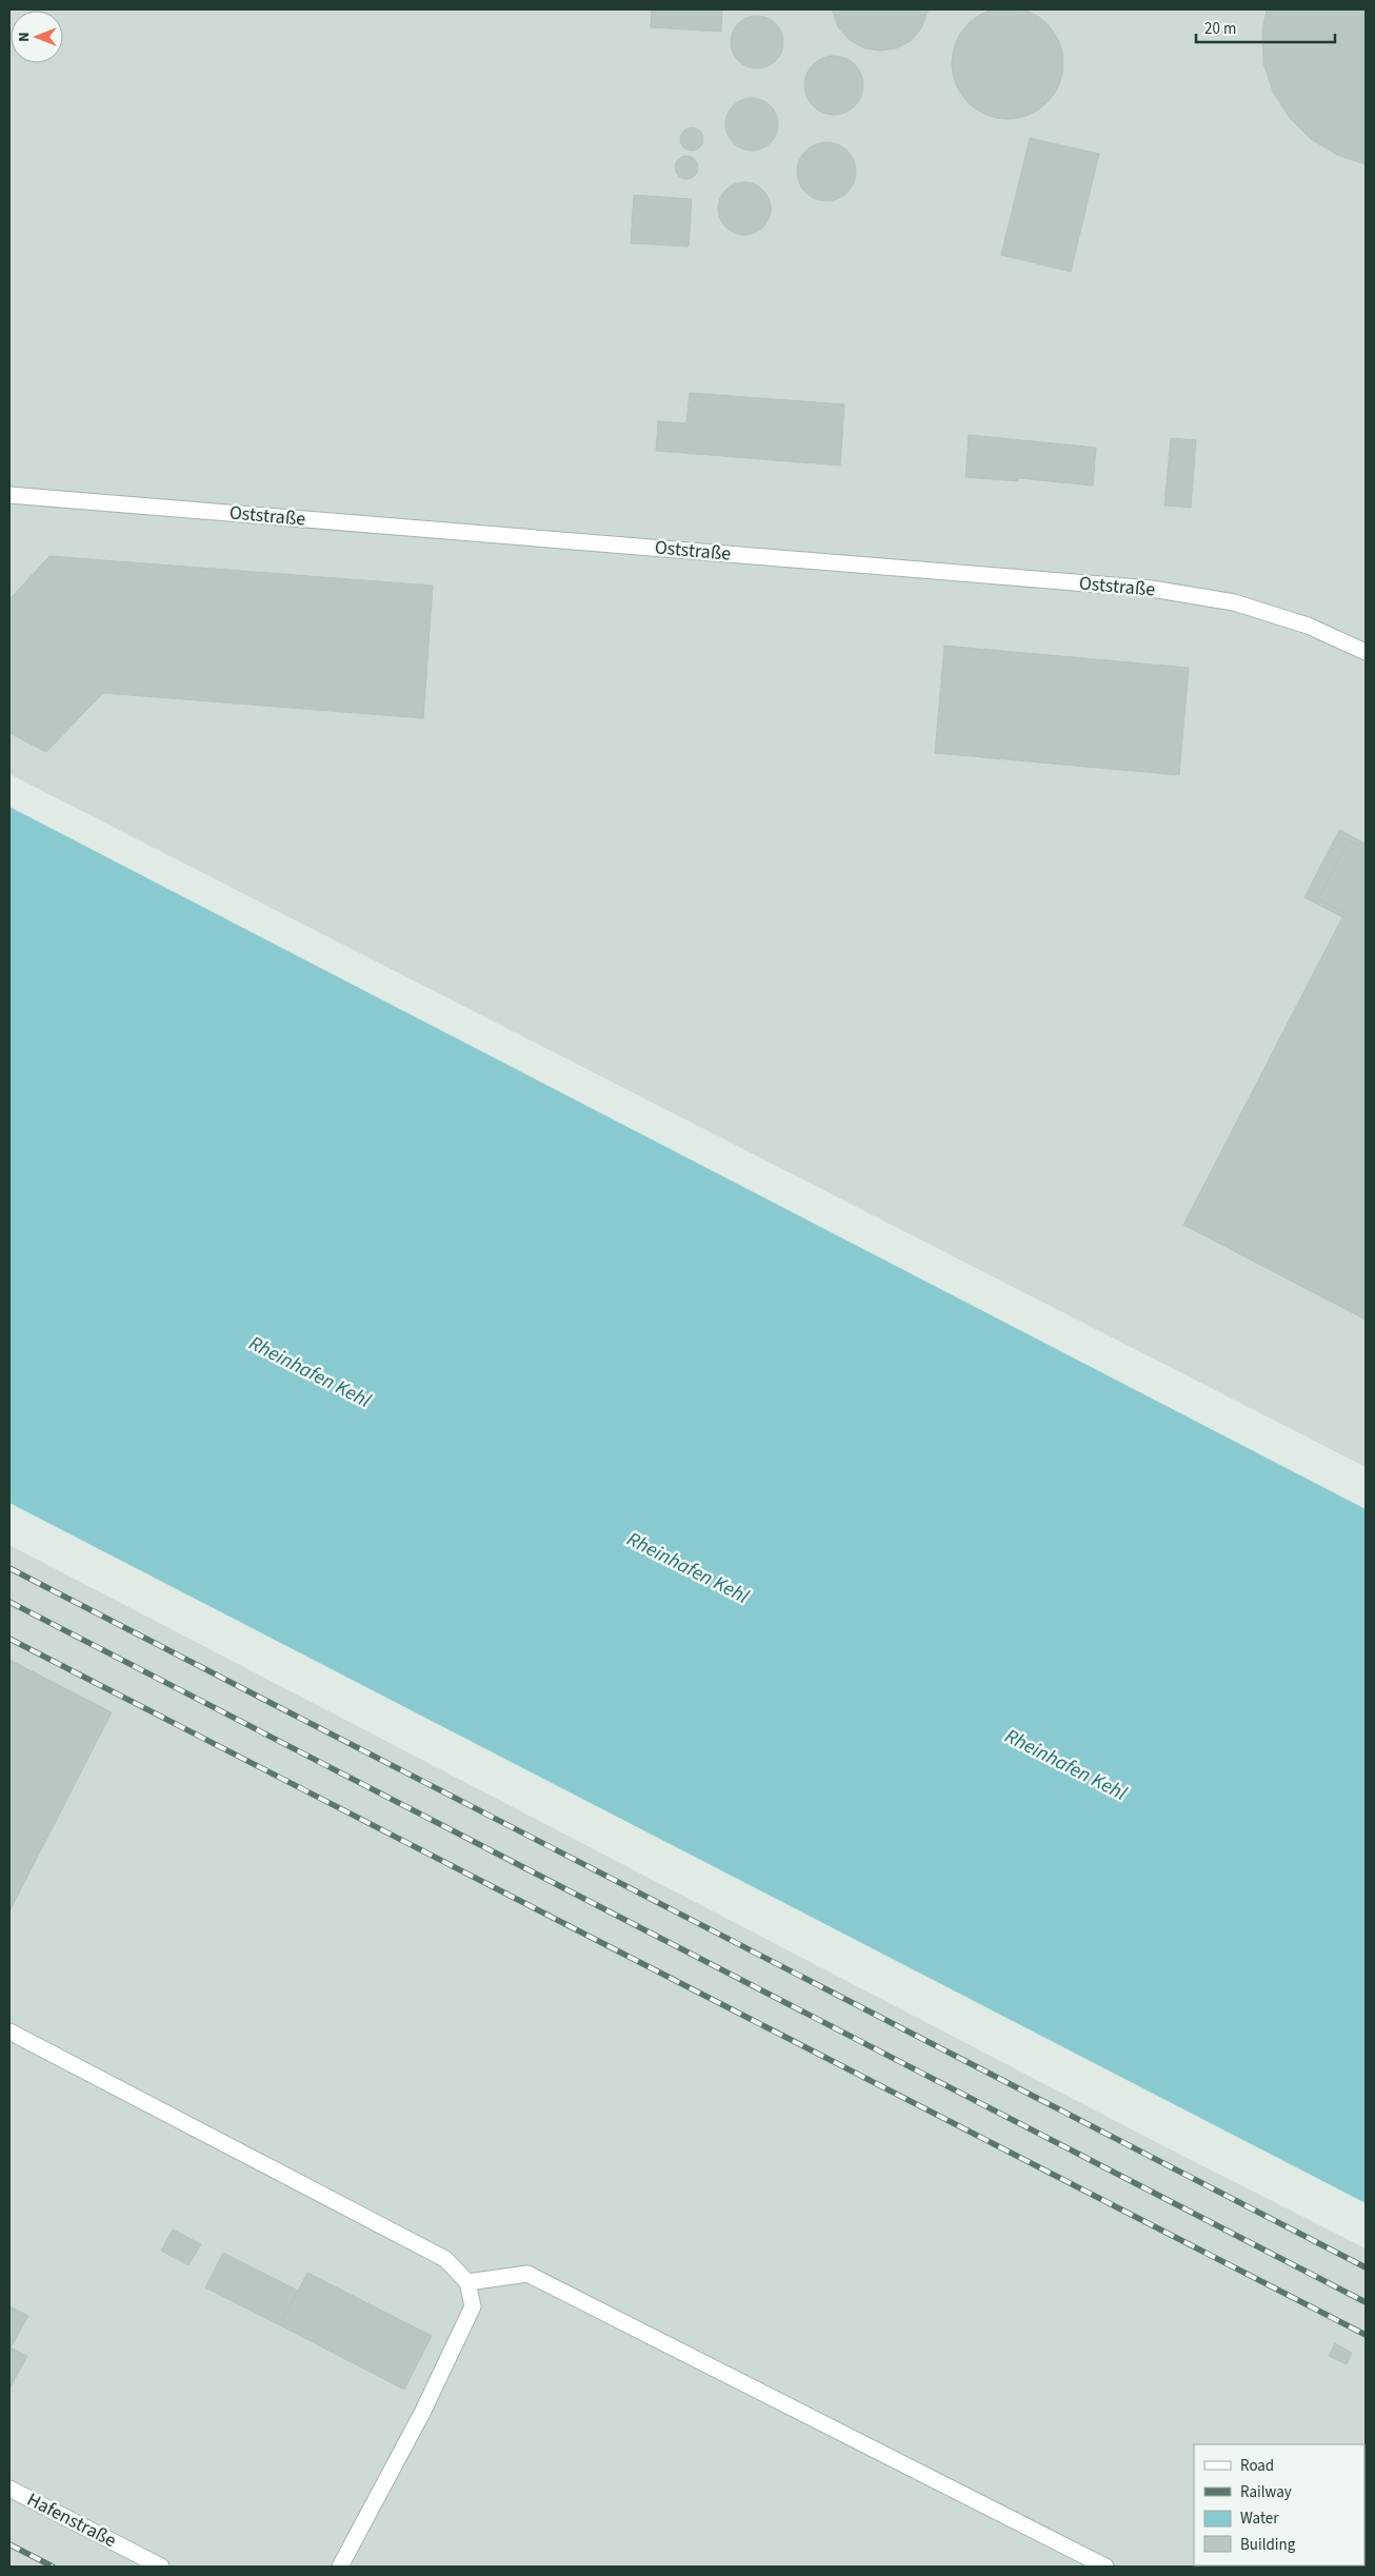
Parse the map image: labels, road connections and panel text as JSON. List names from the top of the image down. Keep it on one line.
{"streets":{"street":["Oststraße","Hafenstraße"]},"water":["Rheinhafen Kehl"],"legend":["Road","Railway","Water","Building"],"scale_bar":"20 m","north":"left"}
